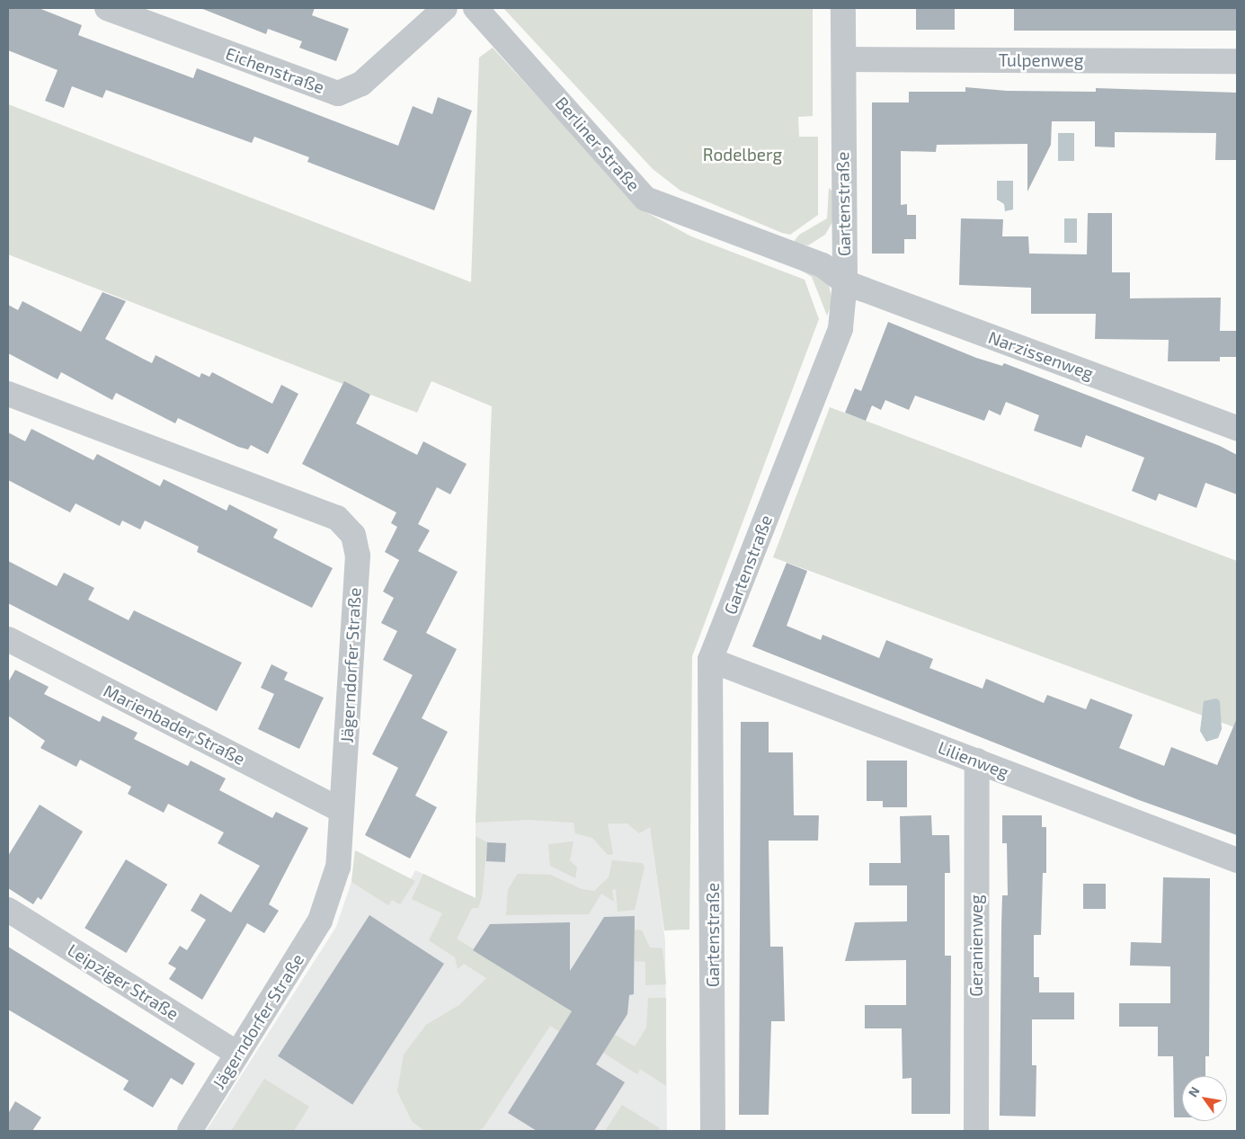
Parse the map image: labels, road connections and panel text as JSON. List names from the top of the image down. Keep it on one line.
{"streets":{"street":["Tulpenweg","Eichenstraße","Berliner Straße","Gartenstraße","Narzissenweg","Jägerndorfer Straße","Marienbader Straße","Lilienweg","Geranienweg","Leipziger Straße"]},"crossings":[["Tulpenweg","Gartenstraße"],["Berliner Straße","Gartenstraße"],["Berliner Straße","Narzissenweg"],["Gartenstraße","Narzissenweg"],["Gartenstraße","Lilienweg"],["Jägerndorfer Straße","Marienbader Straße"],["Jägerndorfer Straße","Leipziger Straße"],["Lilienweg","Geranienweg"]],"parks":["Rodelberg"],"north":"top left"}
